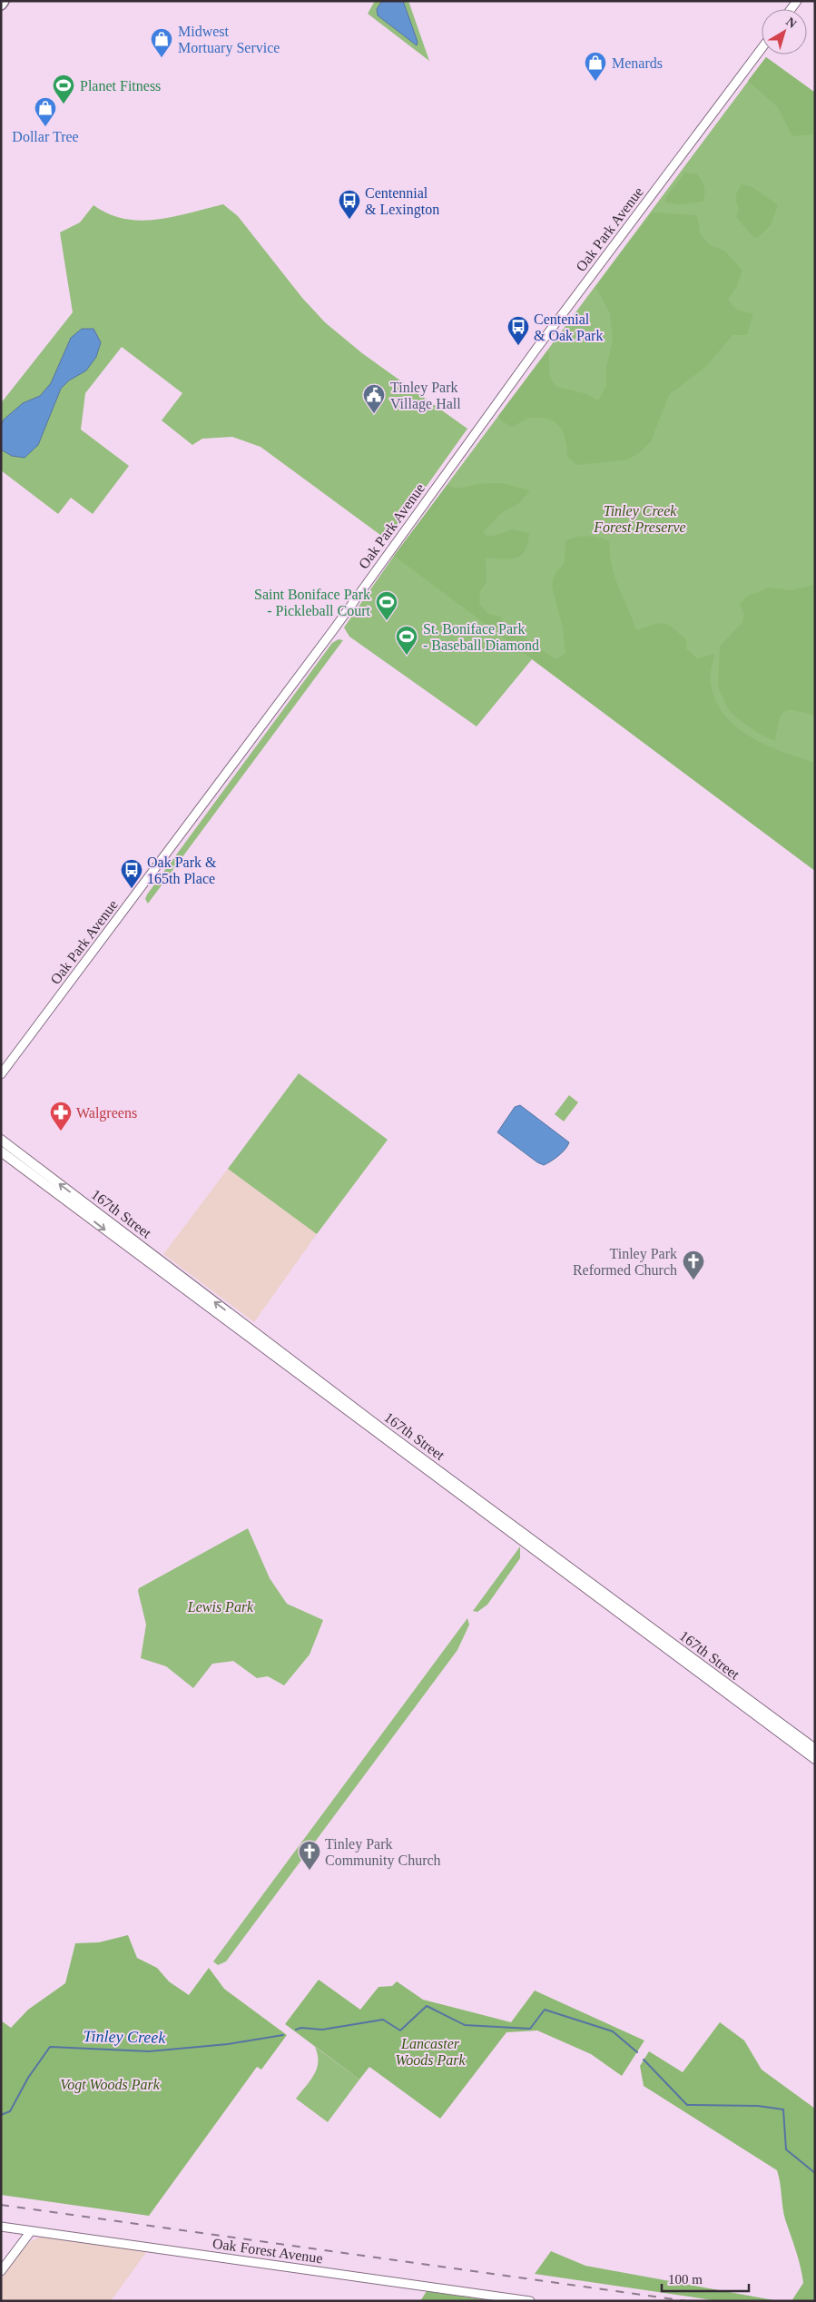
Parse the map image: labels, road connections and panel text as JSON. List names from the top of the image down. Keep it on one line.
{"streets":{"main road":["167th Street"],"street":["Oak Park Avenue","Oak Forest Avenue"]},"water":["Tinley Creek"],"parks":["Tinley Creek Forest Preserve","Lewis Park","Lancaster Woods Park","Vogt Woods Park"],"places":{"shop":["Midwest Mortuary Service","Menards","Dollar Tree"],"sports":["Planet Fitness","Saint Boniface Park - Pickleball Court","St. Boniface Park - Baseball Diamond"],"bus stop":["Centennial & Lexington","Centenial & Oak Park","Oak Park & 165th Place"],"public building":["Tinley Park Village Hall"],"pharmacy":["Walgreens"],"church":["Tinley Park Reformed Church","Tinley Park Community Church"]},"scale_bar":"100 m","north":"top right"}
